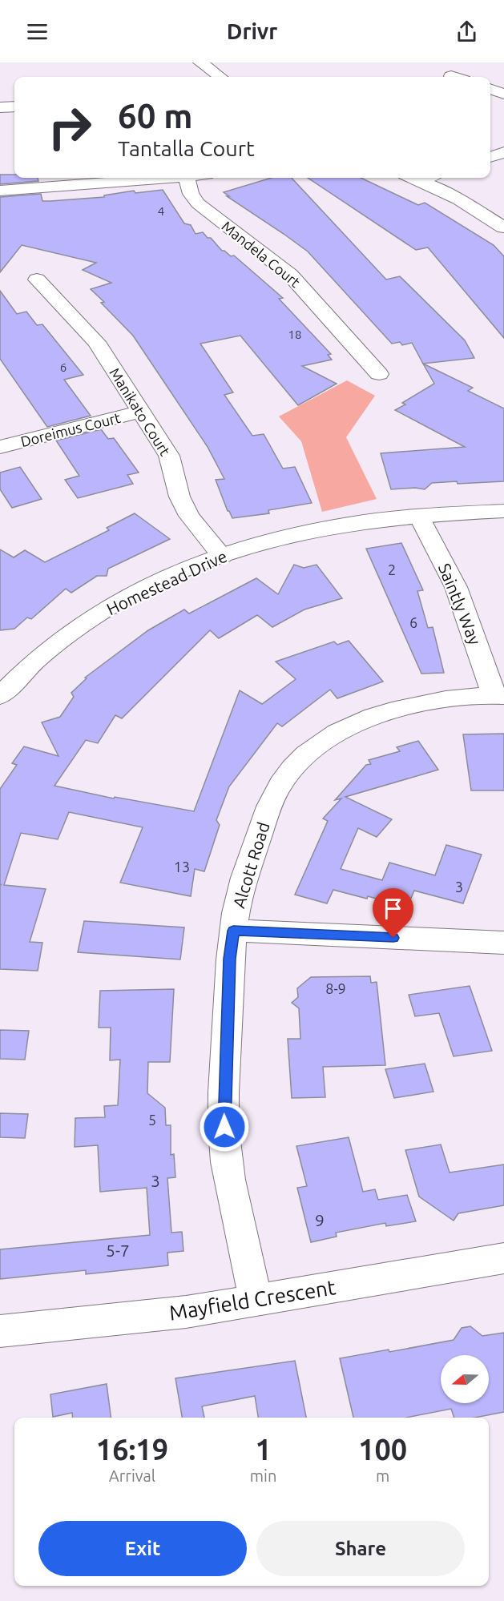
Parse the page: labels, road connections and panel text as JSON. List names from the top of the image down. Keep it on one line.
{"streets":{"street":["Mandela Court","Manikato Court","Doreimus Court","Homestead Drive","Saintly Way","Alcott Road","Mayfield Crescent"]},"crossings":[["Manikato Court","Doreimus Court"],["Manikato Court","Homestead Drive"],["Homestead Drive","Saintly Way"],["Saintly Way","Alcott Road"],["Alcott Road","Mayfield Crescent"]],"house_numbers":["4","18","6","2","6","13","3","8-9","5","3","9","5-7"],"north":"left","page":{"header":"Drivr","turn":["60 m","Tantalla Court"],"eta":["16:19","Arrival","1","min","100","m"],"buttons":["Exit","Share"]}}
